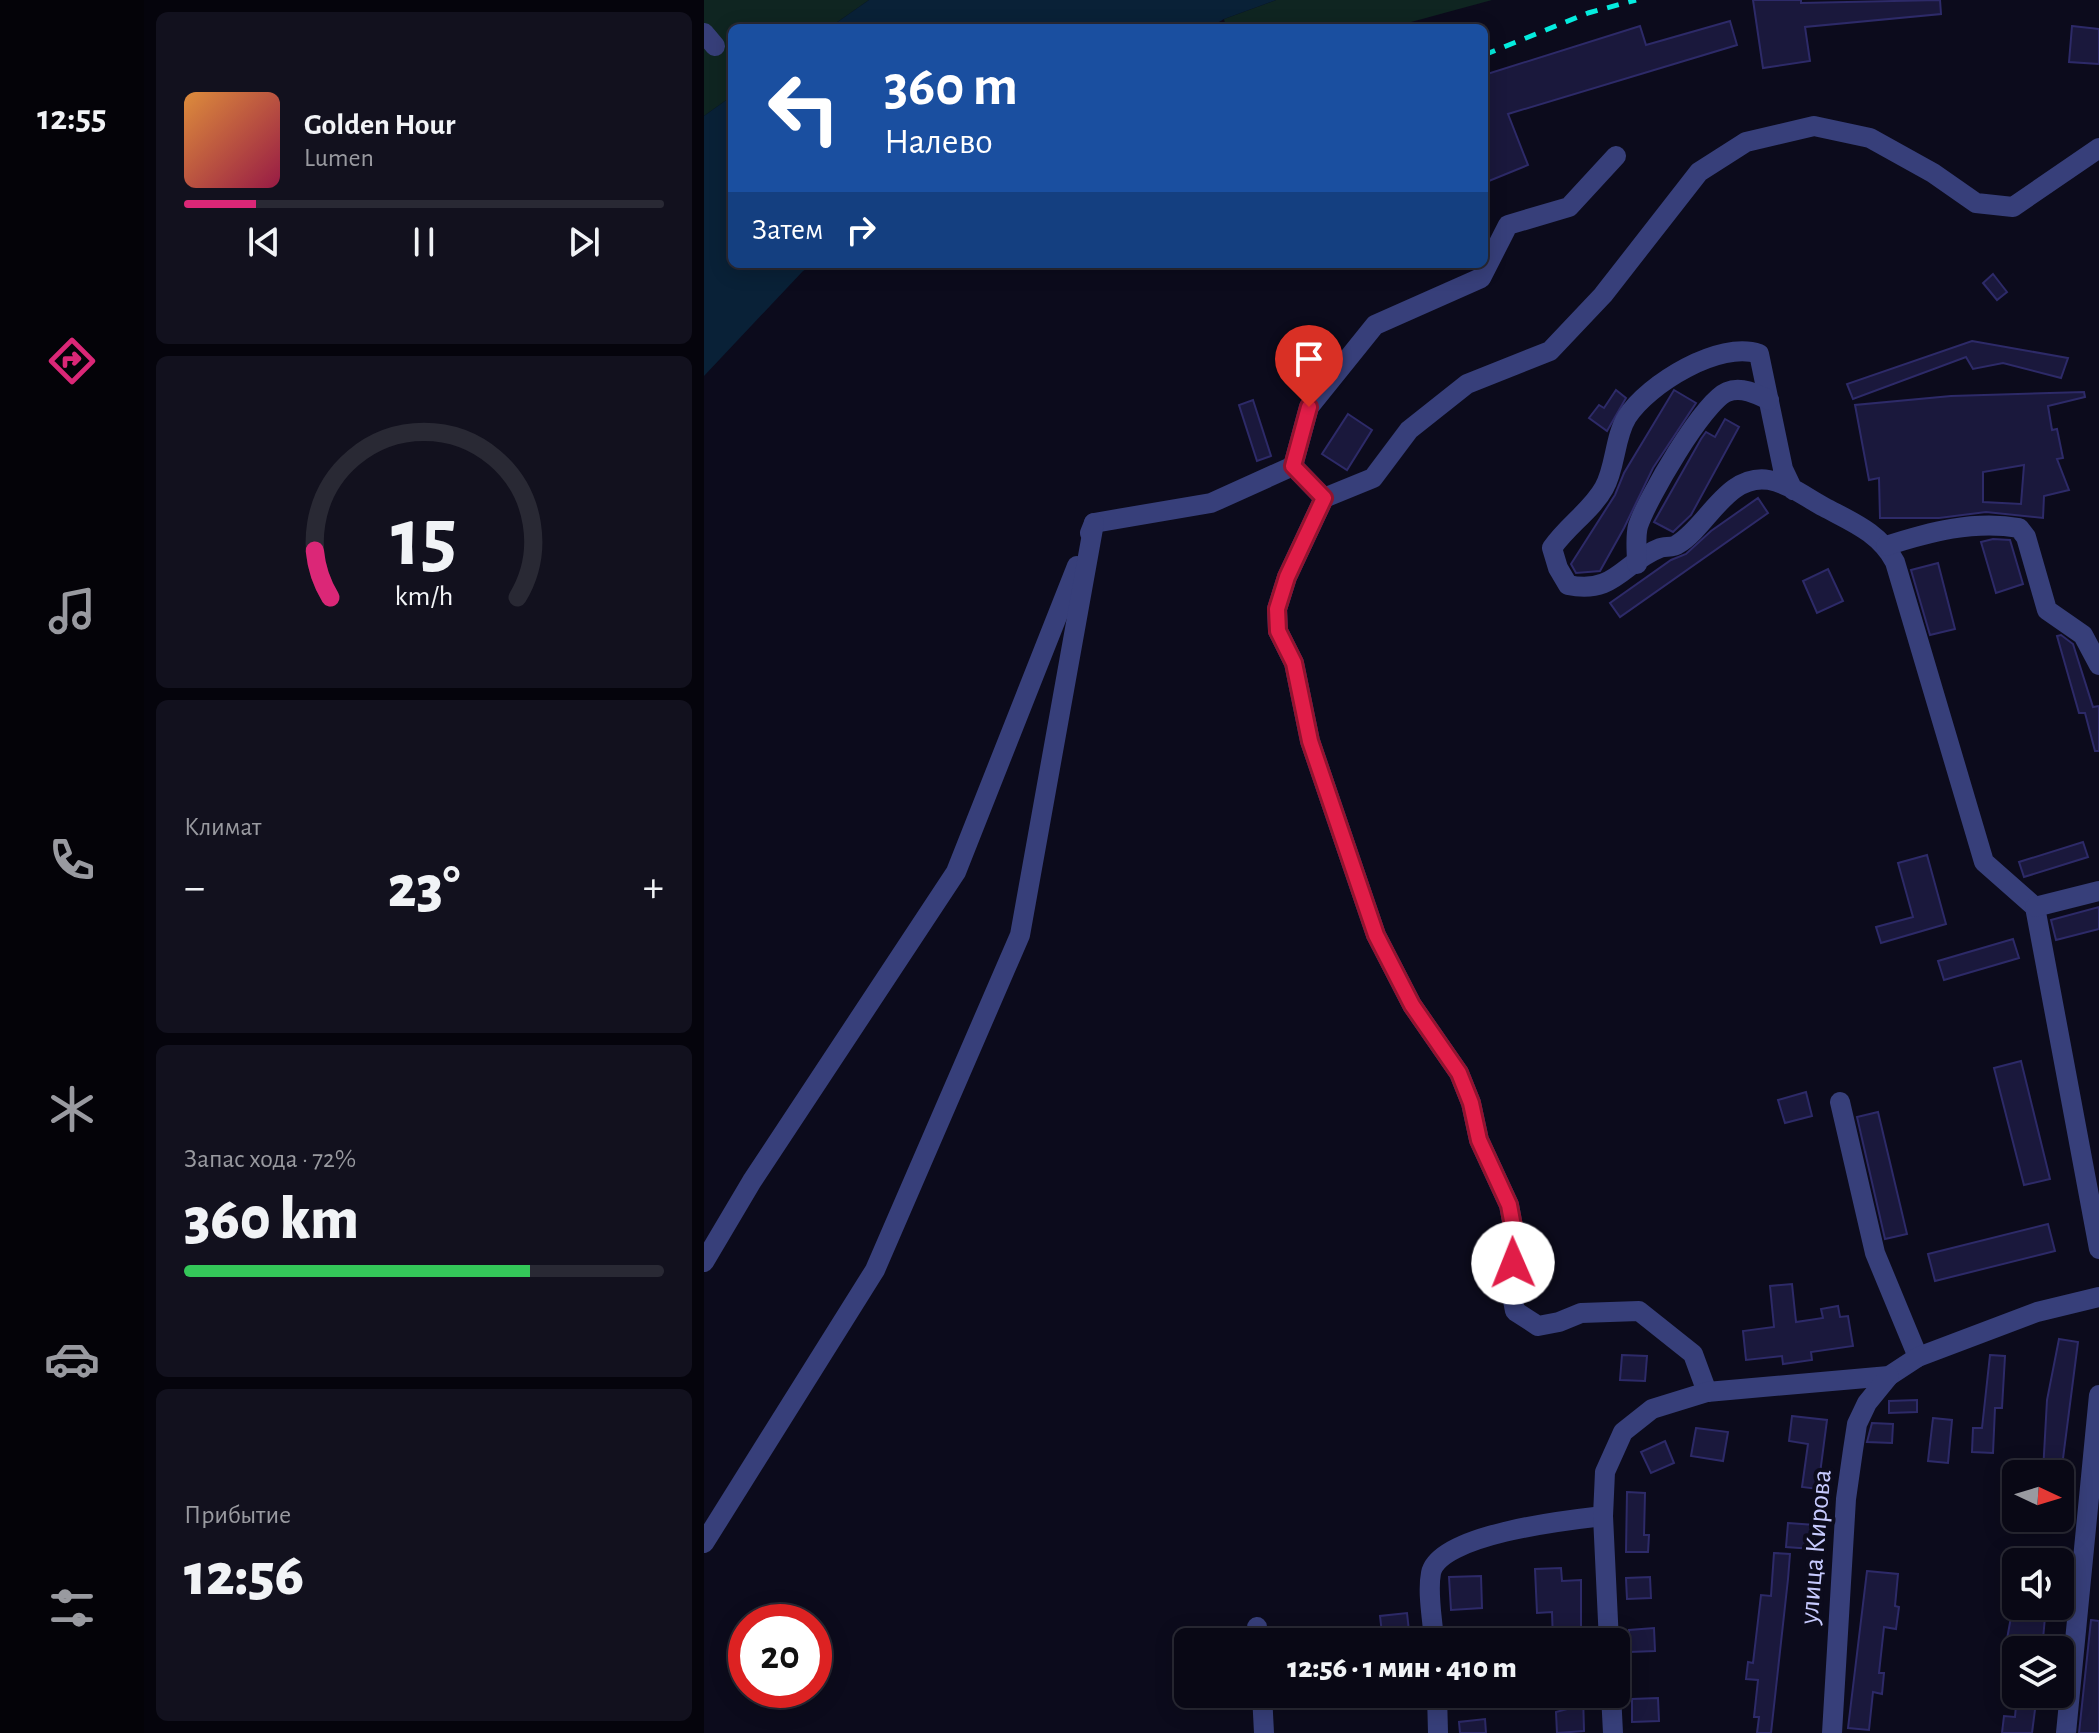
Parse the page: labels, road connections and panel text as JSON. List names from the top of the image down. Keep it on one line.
{"streets":{"street":["улица Кирова"]},"north":"right","page":{"tabs":"12:55","turn":["360 m","Налево"],"song":["Golden Hour","Lumen"],"then":"Затем","tile":["Климат",["Запас хода · 72%","360 km"],["Прибытие","12:56"]],"heat":["−","23°","+"],"limit":"20","trip":"12:56 · 1 мин · 410 m","gauge":["15","km/h"]}}
